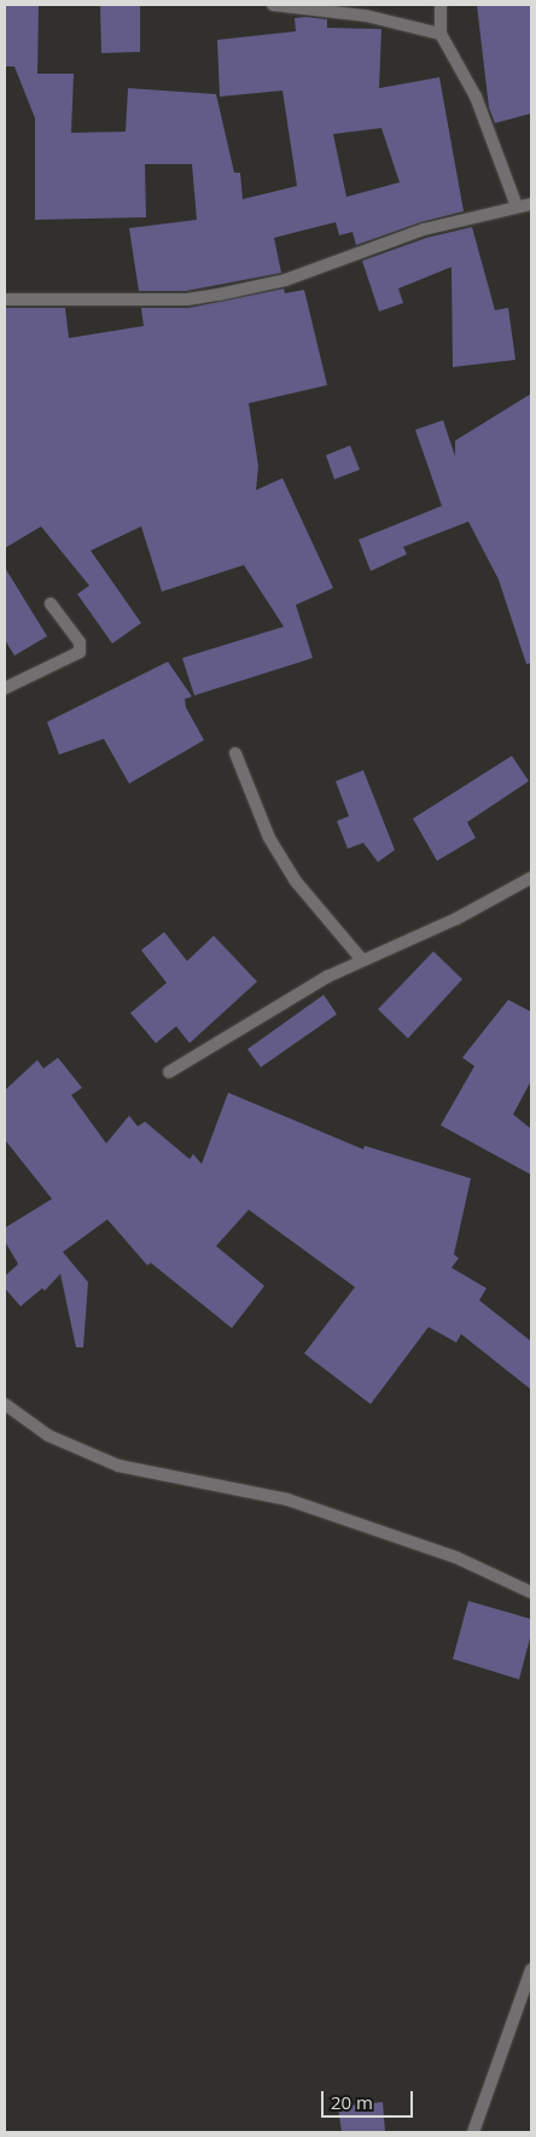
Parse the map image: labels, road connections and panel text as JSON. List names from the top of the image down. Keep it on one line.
{"scale_bar":"20 m"}
